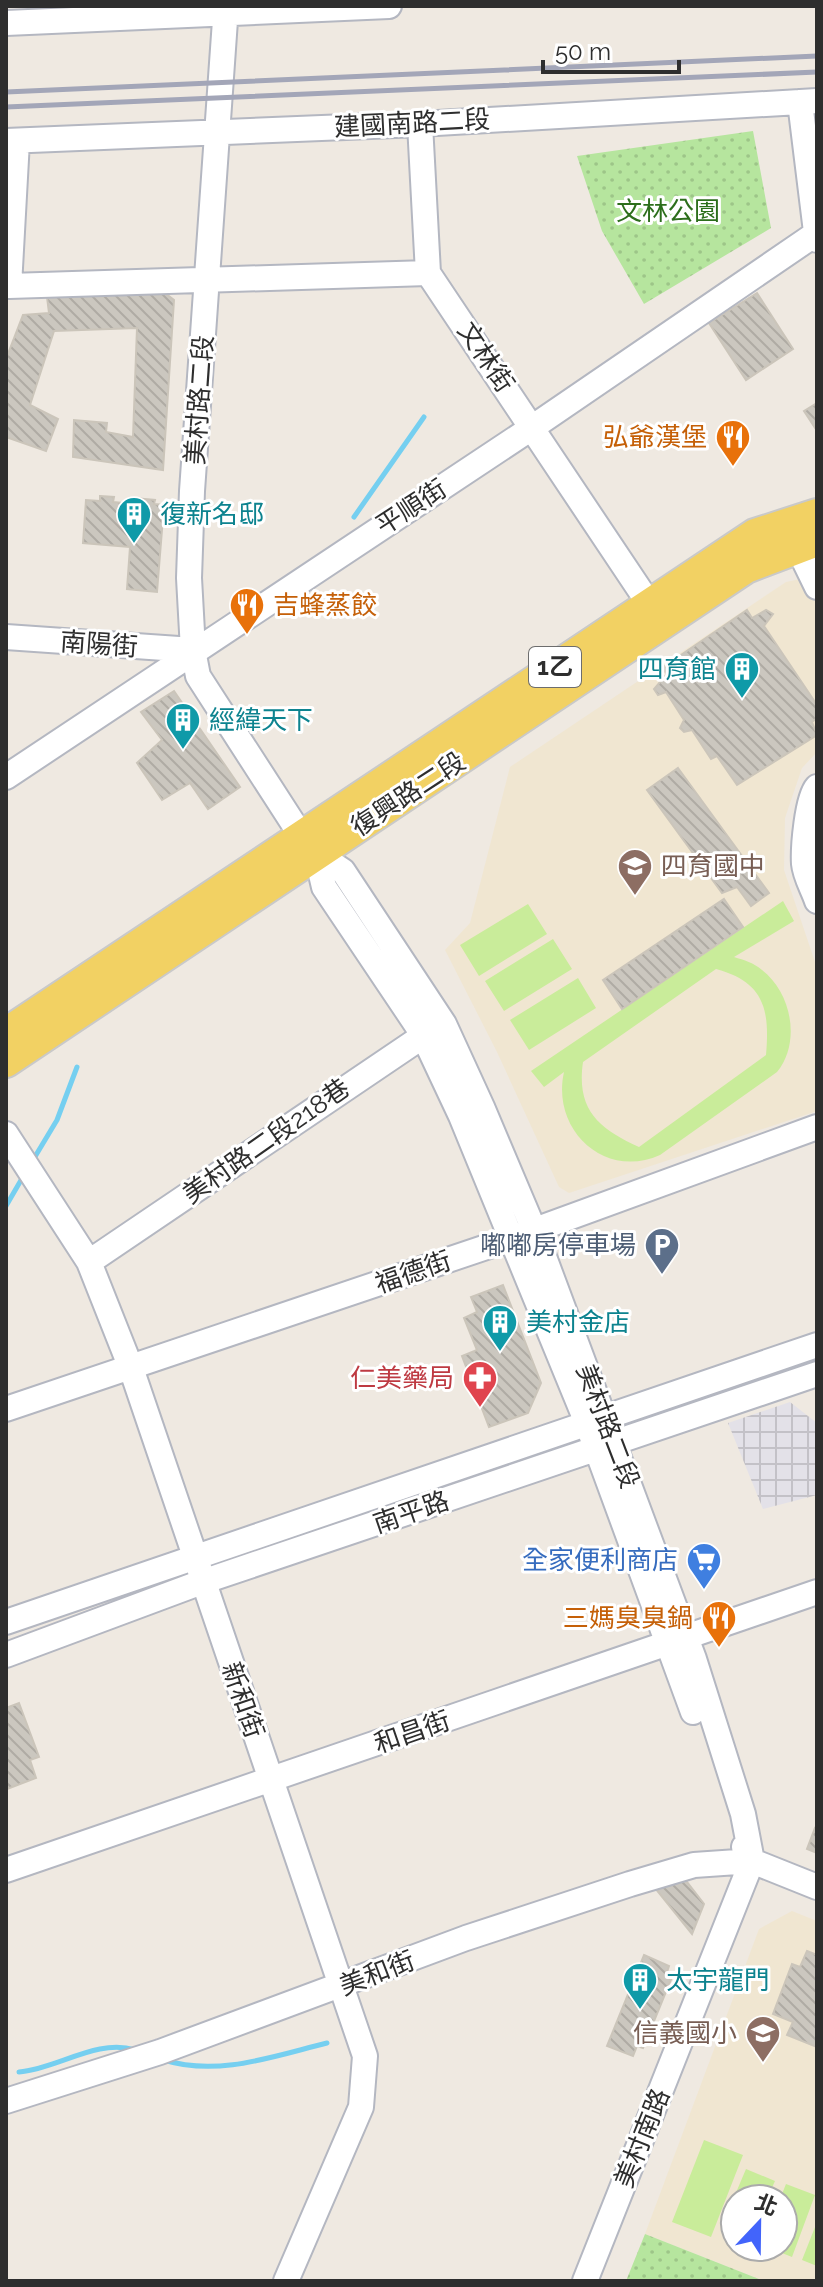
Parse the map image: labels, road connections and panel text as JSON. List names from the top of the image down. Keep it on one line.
{"streets":{"main road":["1乙","復興路二段"],"street":["建國南路二段","文林街","美村路二段","平順街","南陽街","美村路二段218巷","福德街","南平路","新和街","和昌街","美和街","美村南路"]},"crossings":[["建國南路二段","美村路二段"],["文林街","平順街"],["文林街","復興路二段"],["美村路二段","平順街"],["美村路二段","南陽街"],["美村路二段","復興路二段"],["美村路二段","美村路二段218巷"],["美村路二段","福德街"],["美村路二段","南平路"],["美村路二段","和昌街"],["美村路二段","美和街"],["美村路二段","美村南路"],["平順街","南陽街"],["美村路二段218巷","新和街"],["福德街","新和街"],["南平路","新和街"],["新和街","和昌街"],["新和街","美和街"],["美和街","美村南路"]],"parks":["文林公園"],"places":{"restaurant":["弘爺漢堡","吉蜂蒸餃","三媽臭臭鍋"],"building":["復新名邸","四育館","經緯天下","美村金店","太宇龍門"],"school or university":["四育國中","信義國小"],"parking":["嘟嘟房停車場"],"pharmacy":["仁美藥局"],"supermarket":["全家便利商店"]},"scale_bar":"50 m","north":"top"}
